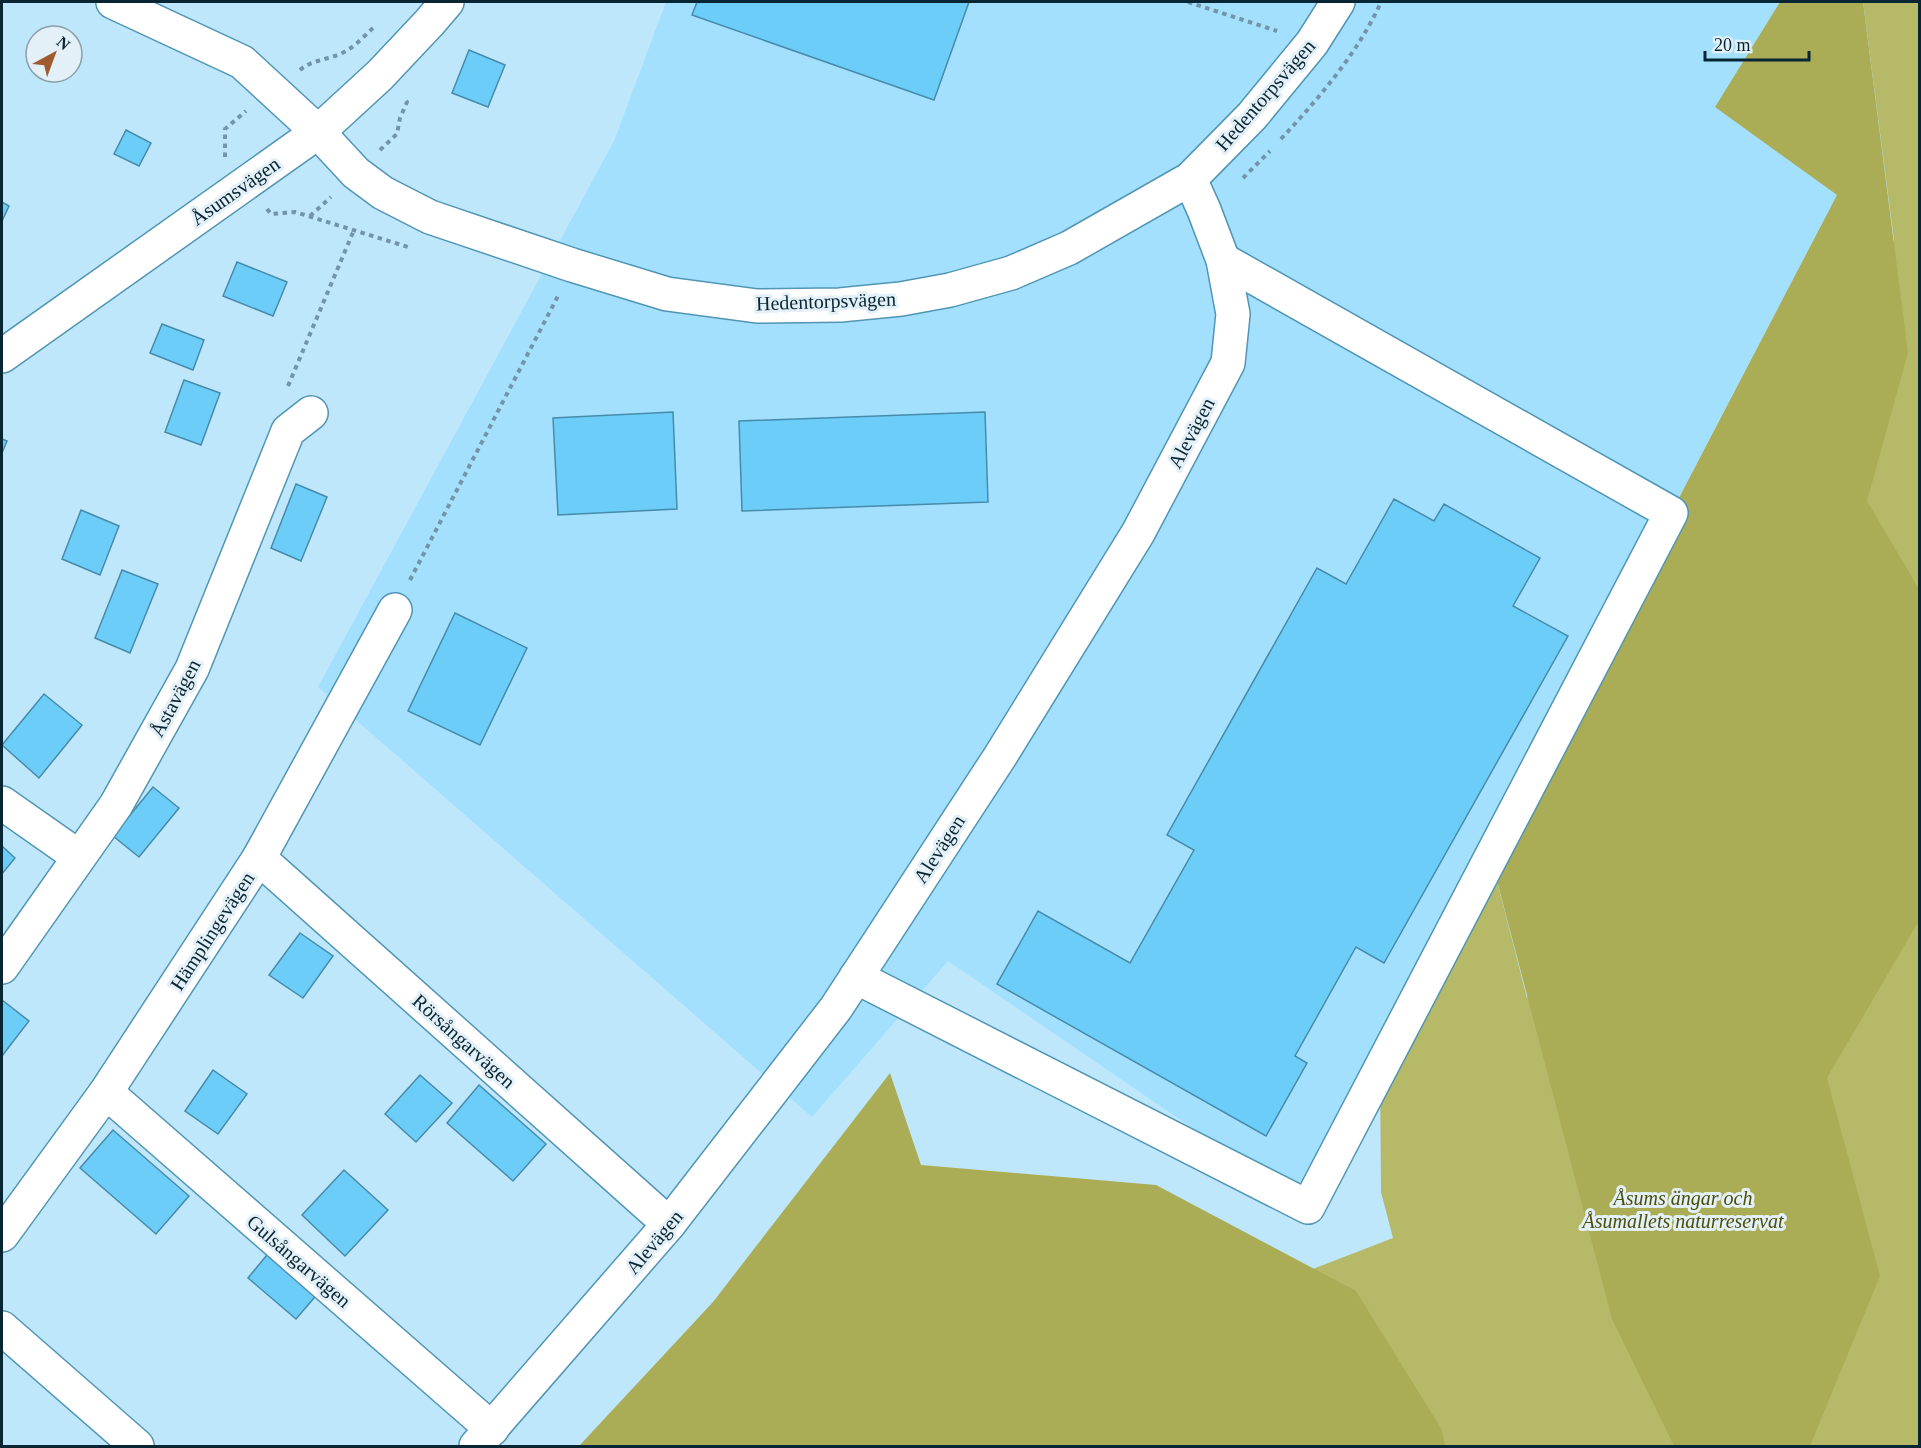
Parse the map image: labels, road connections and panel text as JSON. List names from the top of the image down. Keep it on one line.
{"streets":{"street":["Hedentorpsvägen","Åsumsvägen","Alevägen","Åstavägen","Hämplingevägen","Rörsångarvägen","Gulsångarvägen"]},"crossings":[["Hedentorpsvägen","Åsumsvägen"],["Hedentorpsvägen","Alevägen"],["Alevägen","Rörsångarvägen"],["Alevägen","Gulsångarvägen"],["Hämplingevägen","Rörsångarvägen"],["Hämplingevägen","Gulsångarvägen"]],"parks":["Åsums ängar och Åsumallets naturreservat"],"scale_bar":"20 m","north":"top right"}
